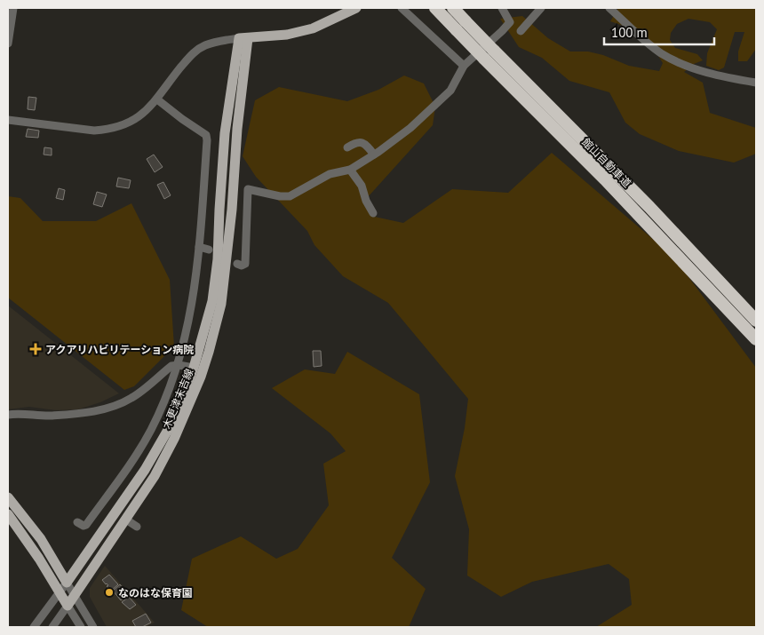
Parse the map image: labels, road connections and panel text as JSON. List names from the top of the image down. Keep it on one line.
{"streets":{"highway":["館山自動車道"],"main road":["木更津末吉線"]},"places":{"health":["アクアリハビリテーション病院"],"other":["なのはな保育園"]},"scale_bar":"100 m"}
